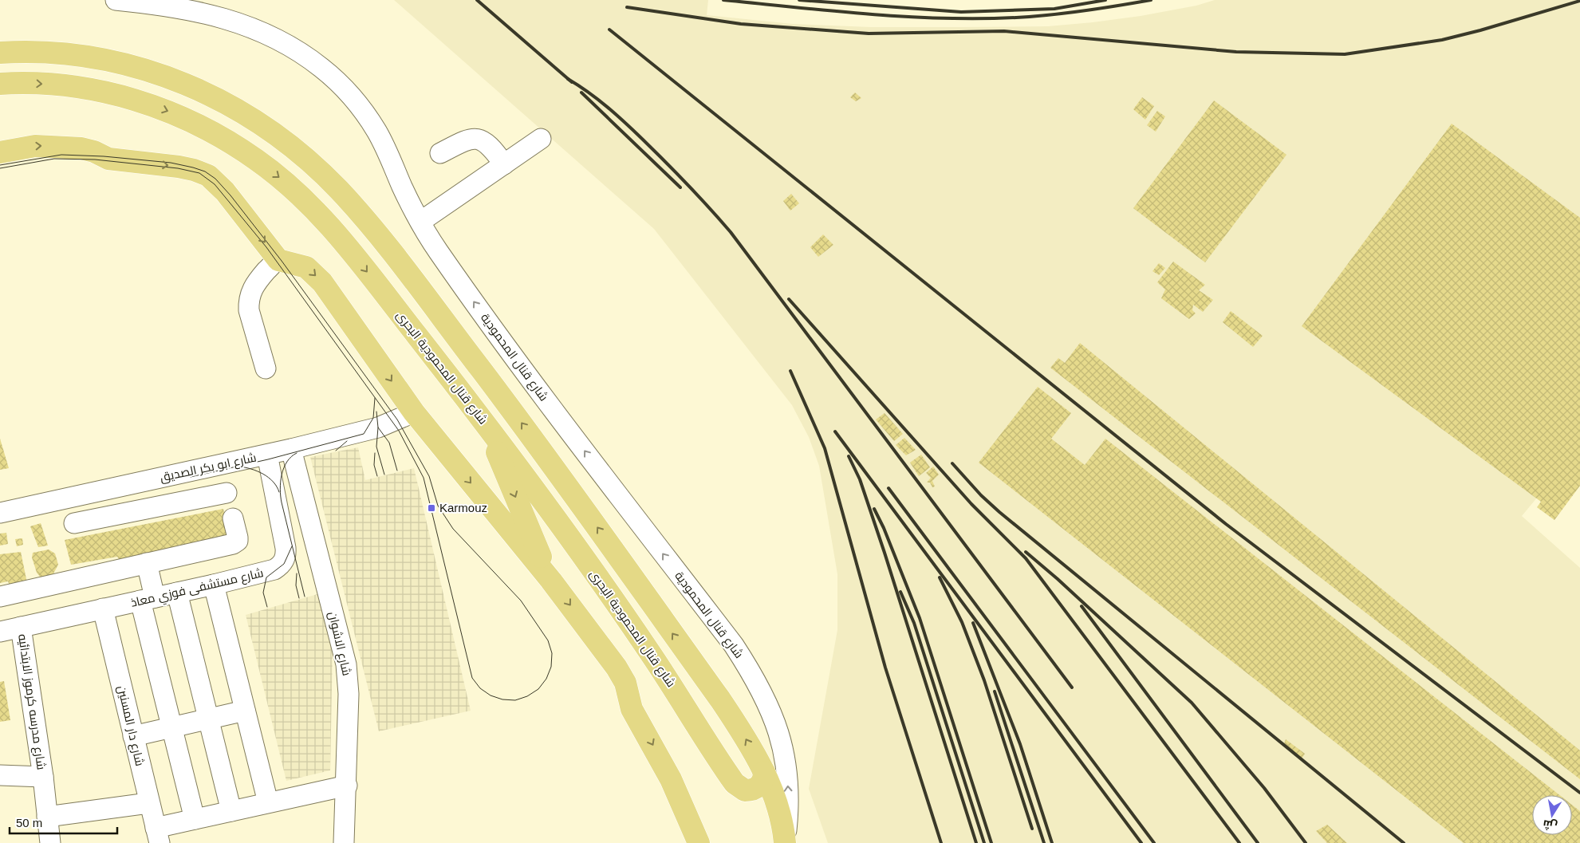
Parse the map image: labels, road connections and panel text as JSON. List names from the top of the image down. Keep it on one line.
{"streets":{"main road":["شارع قنال المحمودية البحرى"],"street":["شارع قنال المحمودية","شارع ابو بكر الصديق","شارع مستشفى فوزي معاذ","شارع الاشوان","شارع مدرسه كرموز الابتدائيه","شارع دار المسنين"]},"crossings":[["شارع ابو بكر الصديق","شارع الاشوان"],["شارع مستشفى فوزي معاذ","شارع مدرسه كرموز الابتدائيه"],["شارع مستشفى فوزي معاذ","شارع دار المسنين"]],"one_way":["شارع قنال المحمودية"],"places":{"transit":["Karmouz"]},"scale_bar":"50 m","north":"bottom"}
